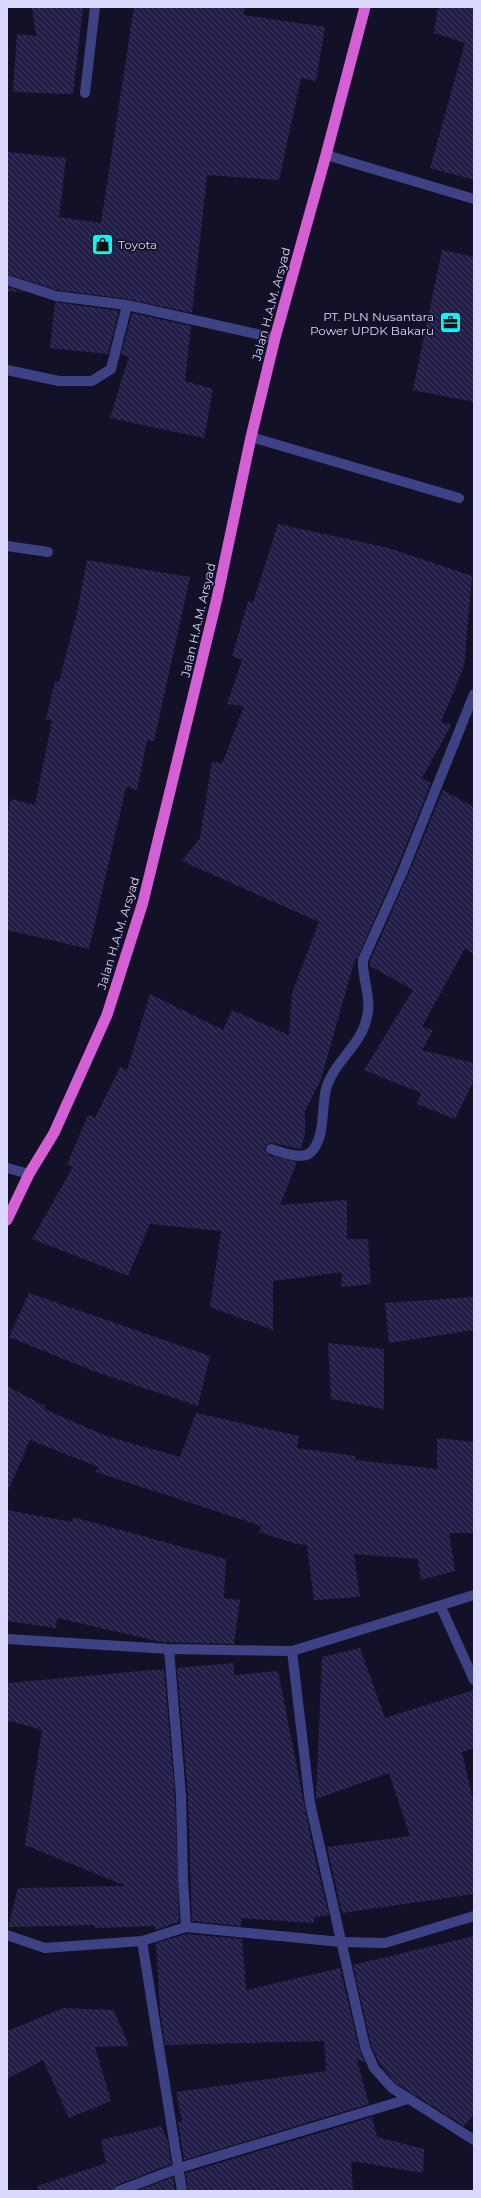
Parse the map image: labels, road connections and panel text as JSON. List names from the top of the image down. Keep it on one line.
{"streets":{"highway":["Jalan H.A.M. Arsyad"]},"places":{"shop":["Toyota"],"office":["PT. PLN Nusantara Power UPDK Bakaru"]}}
